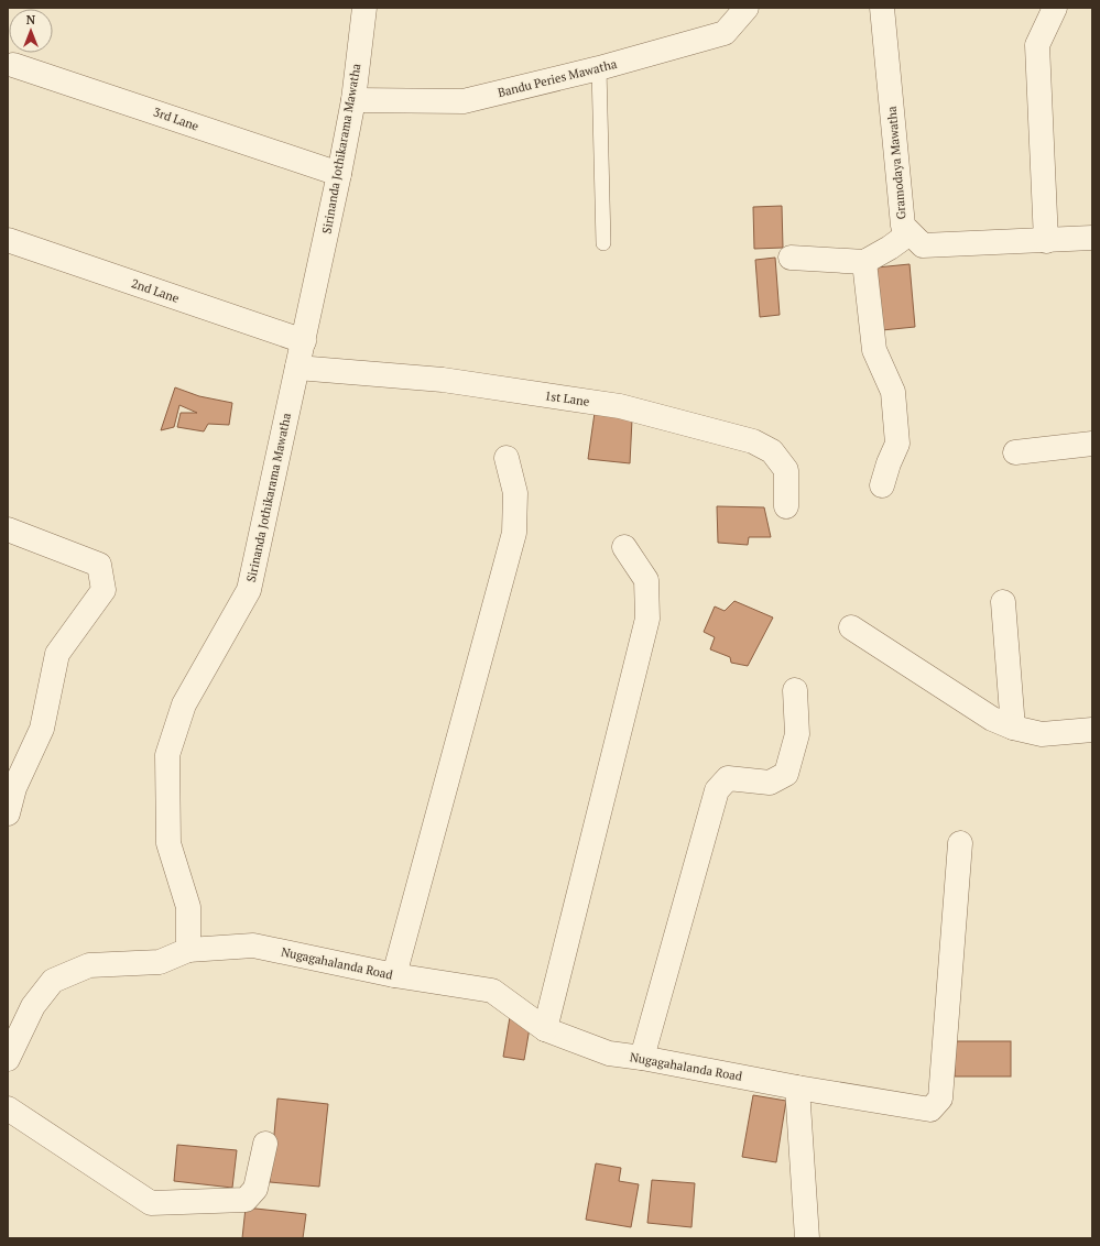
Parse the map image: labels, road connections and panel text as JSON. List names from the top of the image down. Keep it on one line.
{"streets":{"street":["Bandu Peries Mawatha","3rd Lane","Sirinanda Jothikarama Mawatha","Gramodaya Mawatha","2nd Lane","1st Lane","Nugagahalanda Road"]},"crossings":[["Bandu Peries Mawatha","Sirinanda Jothikarama Mawatha"],["3rd Lane","Sirinanda Jothikarama Mawatha"],["Sirinanda Jothikarama Mawatha","2nd Lane"],["Sirinanda Jothikarama Mawatha","1st Lane"],["Sirinanda Jothikarama Mawatha","Nugagahalanda Road"]],"north":"top"}
